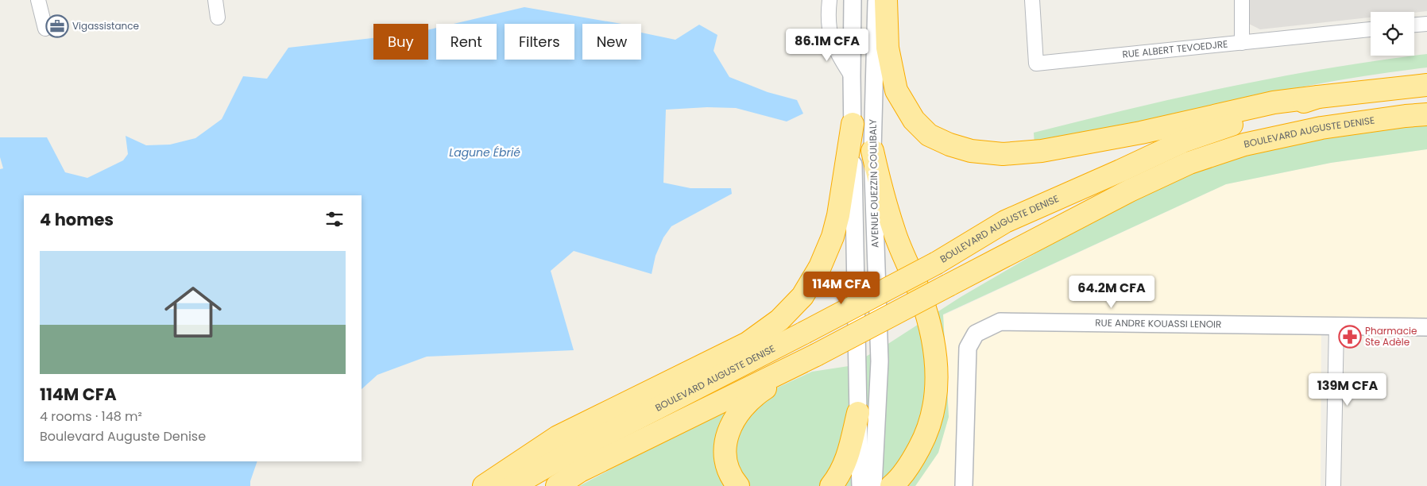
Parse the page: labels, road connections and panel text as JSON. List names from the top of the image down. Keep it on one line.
{"streets":{"highway":["BOULEVARD AUGUSTE DENISE"],"street":["RUE ALBERT TEVOEDJRE","AVENUE OUEZZIN COULIBALY","RUE ANDRE KOUASSI LENOIR"]},"water":["Lagune Ébrié"],"places":{"office":["Vigassistance"],"pharmacy":["Pharmacie Ste Adèle"]},"page":{"chip":["Buy","Rent","Filters","New"],"price":["86.1M CFA","114M CFA","64.2M CFA","139M CFA"],"heading":"4 homes","list":[{"name":"114M CFA","note":"4 rooms · 148 m² · Boulevard Auguste Denise"}]}}
